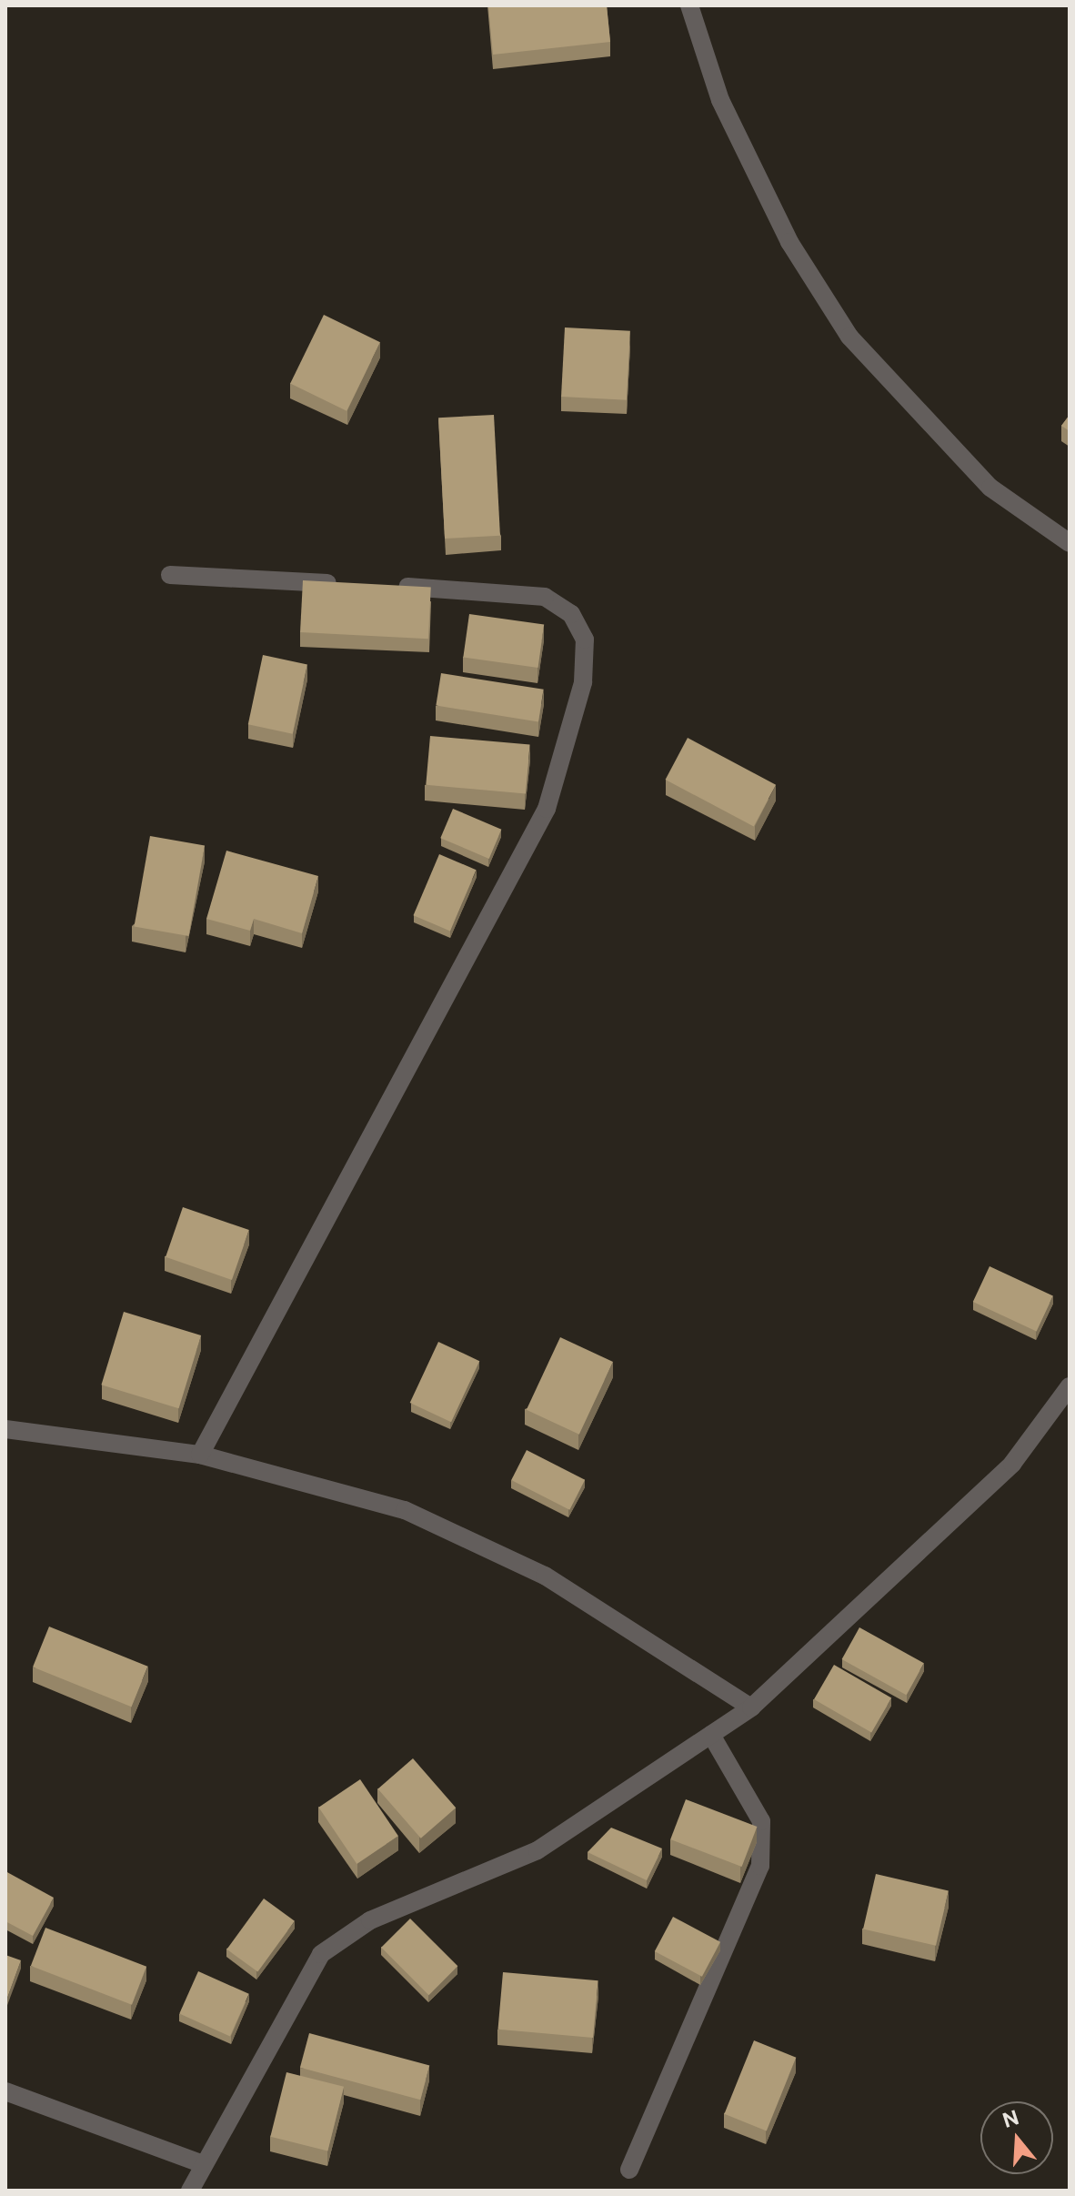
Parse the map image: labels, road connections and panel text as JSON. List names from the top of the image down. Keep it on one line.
{"north":"top"}
